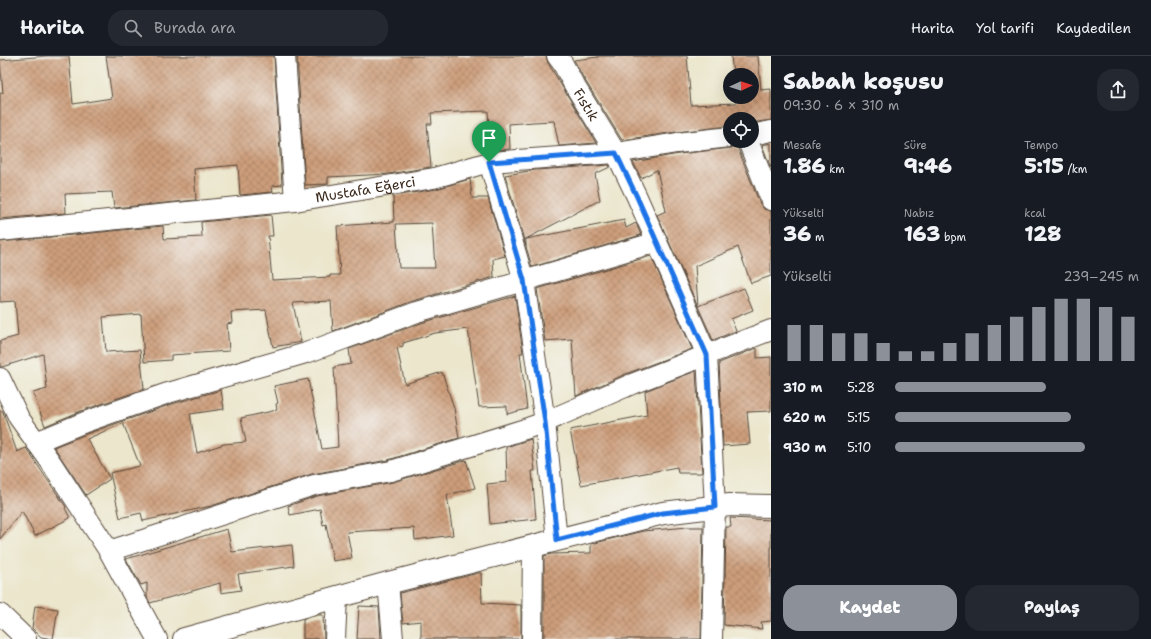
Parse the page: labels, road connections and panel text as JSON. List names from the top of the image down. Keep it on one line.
{"streets":{"street":["Fıstık","Mustafa Eğerci"]},"crossings":[["Fıstık","Mustafa Eğerci"]],"north":"right","page":{"header":"Harita","search":"Burada ara","nav":["Harita","Yol tarifi","Kaydedilen"],"heading":["Sabah koşusu","09:30 · 6 × 310 m"],"stats":[["Mesafe","1.86 km"],["Süre","9:46"],["Tempo","5:15 /km"],["Yükselti","36 m"],["Nabız","163 bpm"],["kcal","128"]],"chart":["Yükselti","239–245 m"],"list":[{"name":"310 m","note":"5:28"},{"name":"620 m","note":"5:15"},{"name":"930 m","note":"5:10"}],"buttons":["Kaydet","Paylaş"]}}
